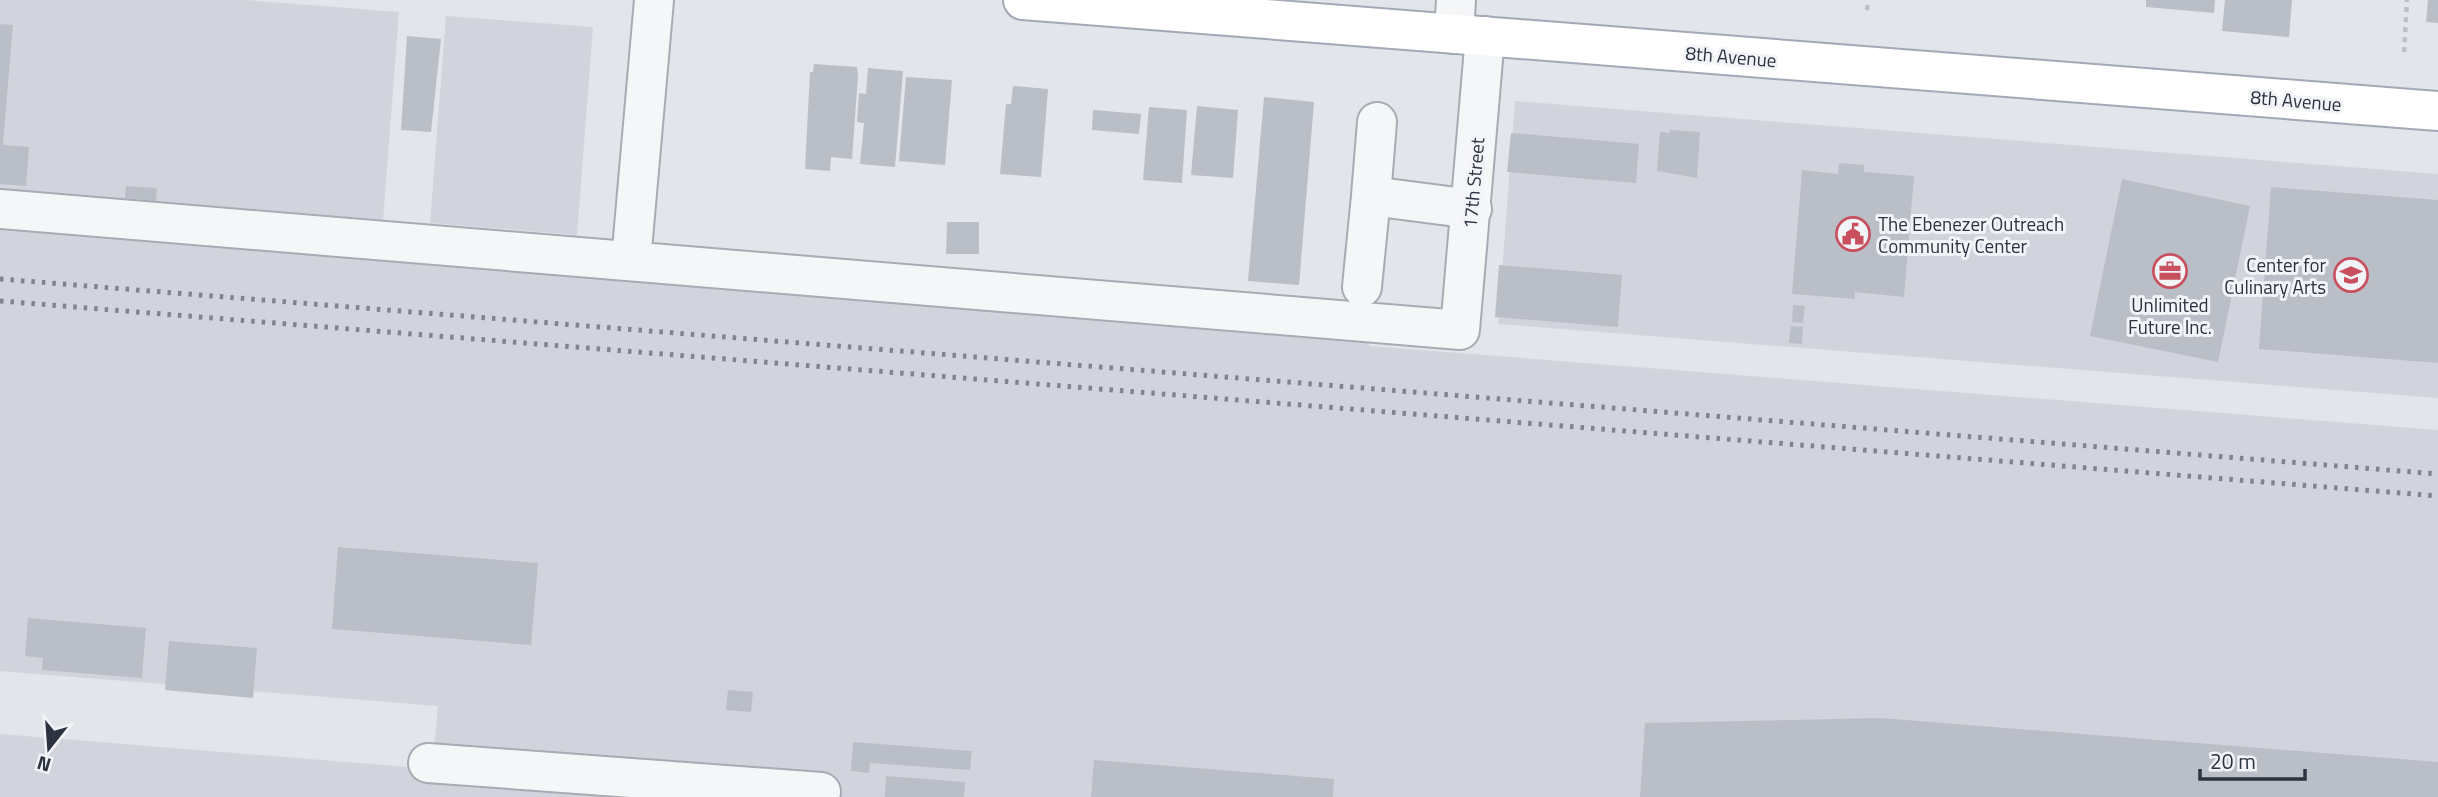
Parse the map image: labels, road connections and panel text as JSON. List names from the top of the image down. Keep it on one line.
{"streets":{"main road":["8th Avenue"],"street":["17th Street"]},"crossings":[["8th Avenue","17th Street"]],"places":{"public building":["The Ebenezer Outreach Community Center"],"office":["Unlimited Future Inc."],"school or university":["Center for Culinary Arts"]},"scale_bar":"20 m","north":"bottom"}
